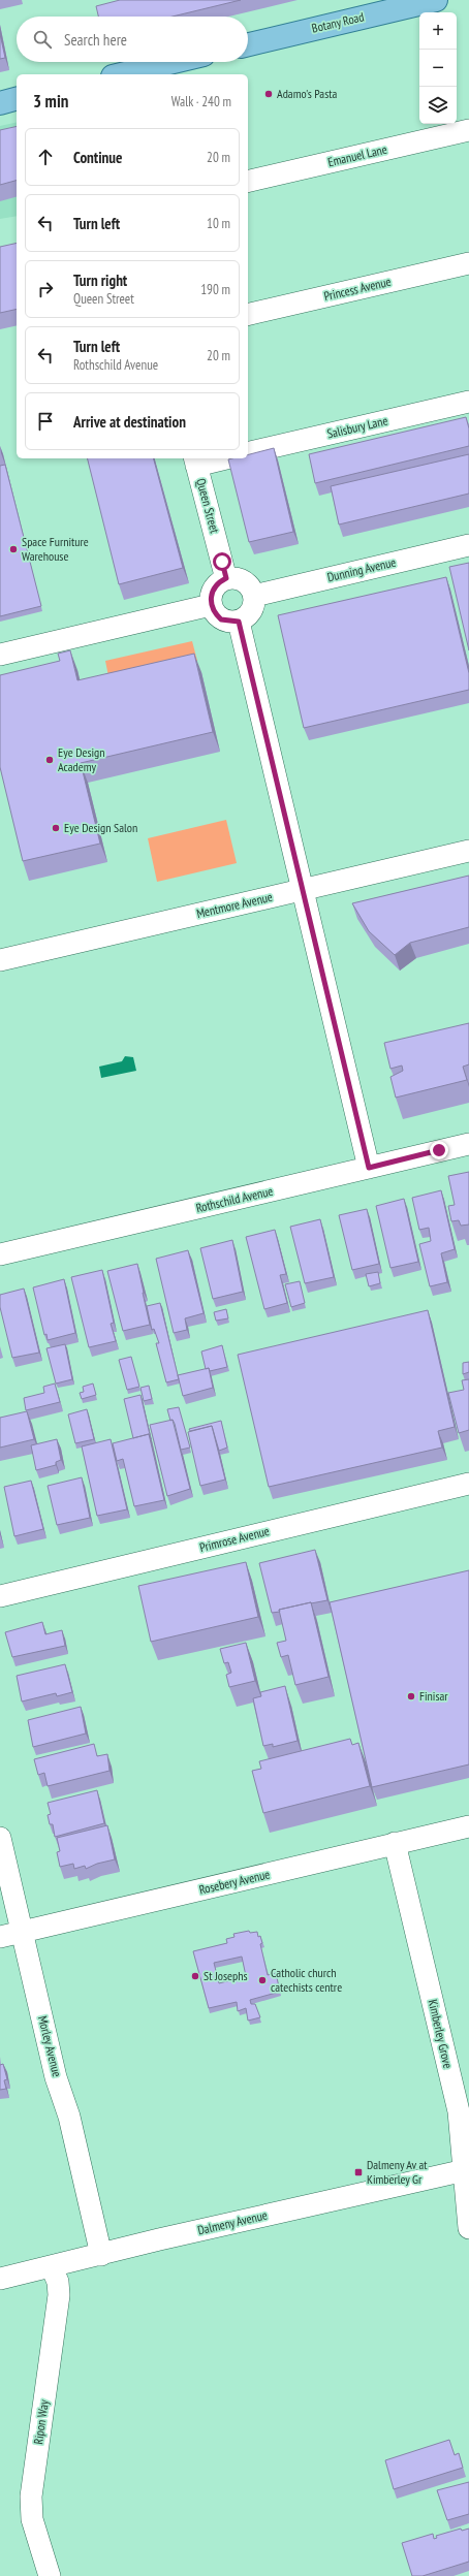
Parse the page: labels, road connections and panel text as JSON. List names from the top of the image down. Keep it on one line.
{"streets":{"main road":["Botany Road"],"street":["Emanuel Lane","Princess Avenue","Salisbury Lane","Queen Street","Dunning Avenue","Mentmore Avenue","Rothschild Avenue","Primrose Avenue","Rosebery Avenue","Kimberley Grove","Morley Avenue","Dalmeny Avenue","Ripon Way"]},"crossings":[["Queen Street","Dunning Avenue"],["Rosebery Avenue","Kimberley Grove"],["Rosebery Avenue","Morley Avenue"],["Kimberley Grove","Dalmeny Avenue"],["Morley Avenue","Dalmeny Avenue"],["Dalmeny Avenue","Ripon Way"]],"places":{"other":["Adamo's Pasta","Space Furniture Warehouse","Eye Design Academy","Eye Design Salon","Finisar","St Josephs","Catholic church catechists centre"],"transit":["Dalmeny Av at Kimberley Gr"]},"page":{"map_buttons":["+","−"],"search":"Search here","heading":["3 min","Walk · 240 m"],"list":[["Continue","20 m"],["Turn left","10 m"],["Turn right","Queen Street","190 m"],["Turn left","Rothschild Avenue","20 m"],"Arrive at destination"]}}
